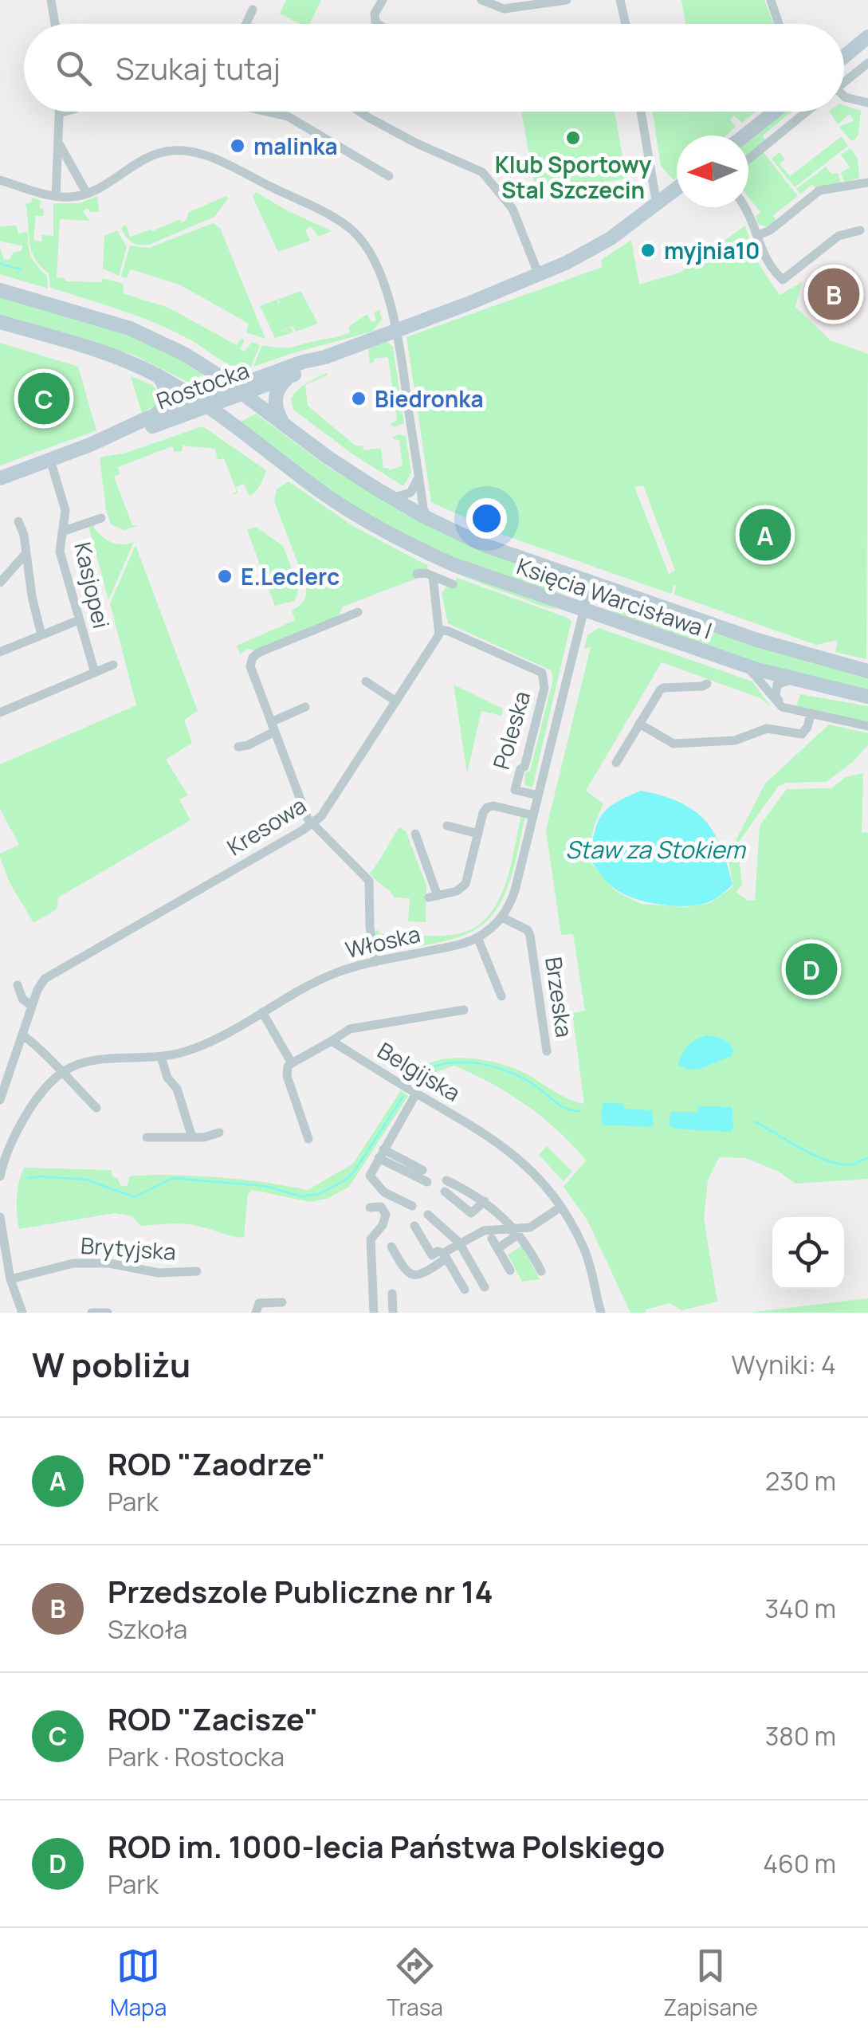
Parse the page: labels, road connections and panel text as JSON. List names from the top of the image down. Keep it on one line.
{"streets":{"street":["Rostocka","Kasjopei","Księcia Warcisława I","Poleska","Kresowa","Włoska","Brzeska","Belgijska","Brytyjska"]},"crossings":[["Rostocka","Kasjopei"],["Rostocka","Księcia Warcisława I"],["Księcia Warcisława I","Włoska"],["Poleska","Kresowa"],["Poleska","Włoska"],["Włoska","Brzeska"]],"water":["Staw za Stokiem"],"places":["Klub Sportowy Stal Szczecin","malinka","myjnia10","Biedronka","E.Leclerc"],"north":"left","page":{"search":"Szukaj tutaj","pins":["B","C","A","D"],"heading":["W pobliżu","Wyniki: 4"],"list":[{"mark":"A","name":"ROD \"Zaodrze\"","note":"Park","value":"230 m"},{"mark":"B","name":"Przedszole Publiczne nr 14","note":"Szkoła","value":"340 m"},{"mark":"C","name":"ROD \"Zacisze\"","note":"Park · Rostocka","value":"380 m"},{"mark":"D","name":"ROD im. 1000-lecia Państwa Polskiego","note":"Park","value":"460 m"}],"nav":["Mapa","Trasa","Zapisane"]}}
